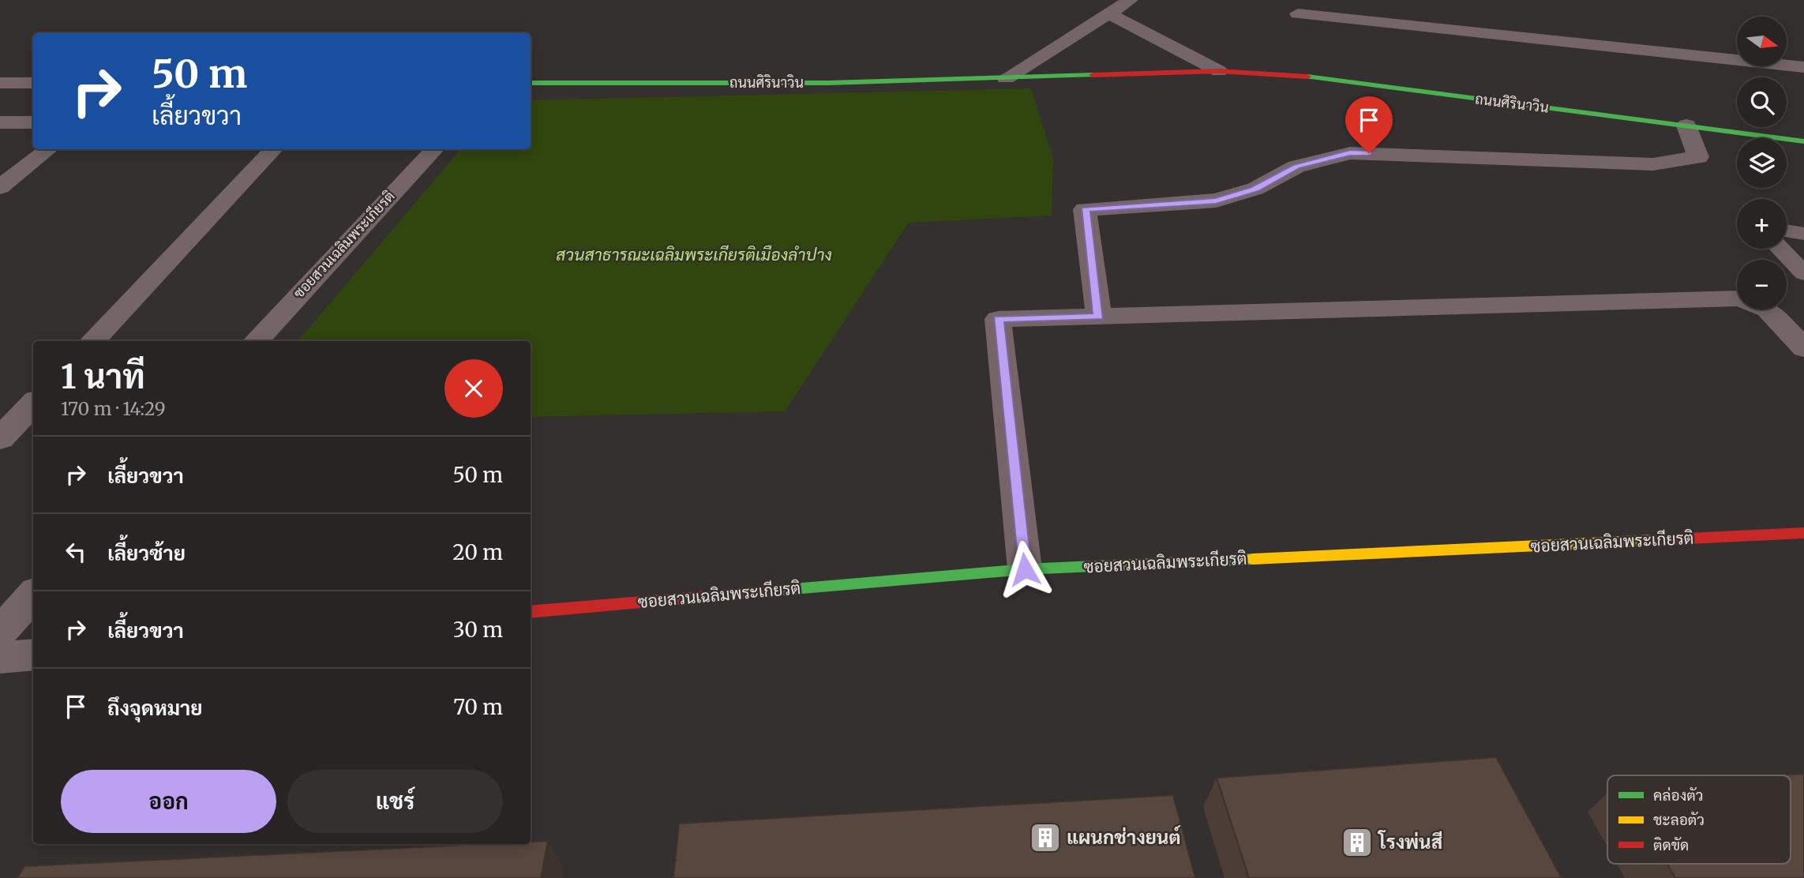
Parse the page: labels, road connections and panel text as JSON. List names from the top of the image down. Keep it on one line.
{"streets":{"street":["ถนนศิรินาวิน","ซอยสวนเฉลิมพระเกียรติ"]},"parks":["สวนสาธารณะเฉลิมพระเกียรติเมืองลำปาง"],"places":{"building":["แผนกช่างยนต์","โรงพ่นสี"]},"legend":["คล่องตัว","ชะลอตัว","ติดขัด"],"north":"right","page":{"map_buttons":["+","−"],"turn":["50 m","เลี้ยวขวา"],"heading":["1 นาที","170 m · 14:29"],"list":[{"name":"เลี้ยวขวา","value":"50 m"},{"name":"เลี้ยวซ้าย","value":"20 m"},{"name":"เลี้ยวขวา","value":"30 m"},{"name":"ถึงจุดหมาย","value":"70 m"}],"buttons":["ออก","แชร์"]}}
